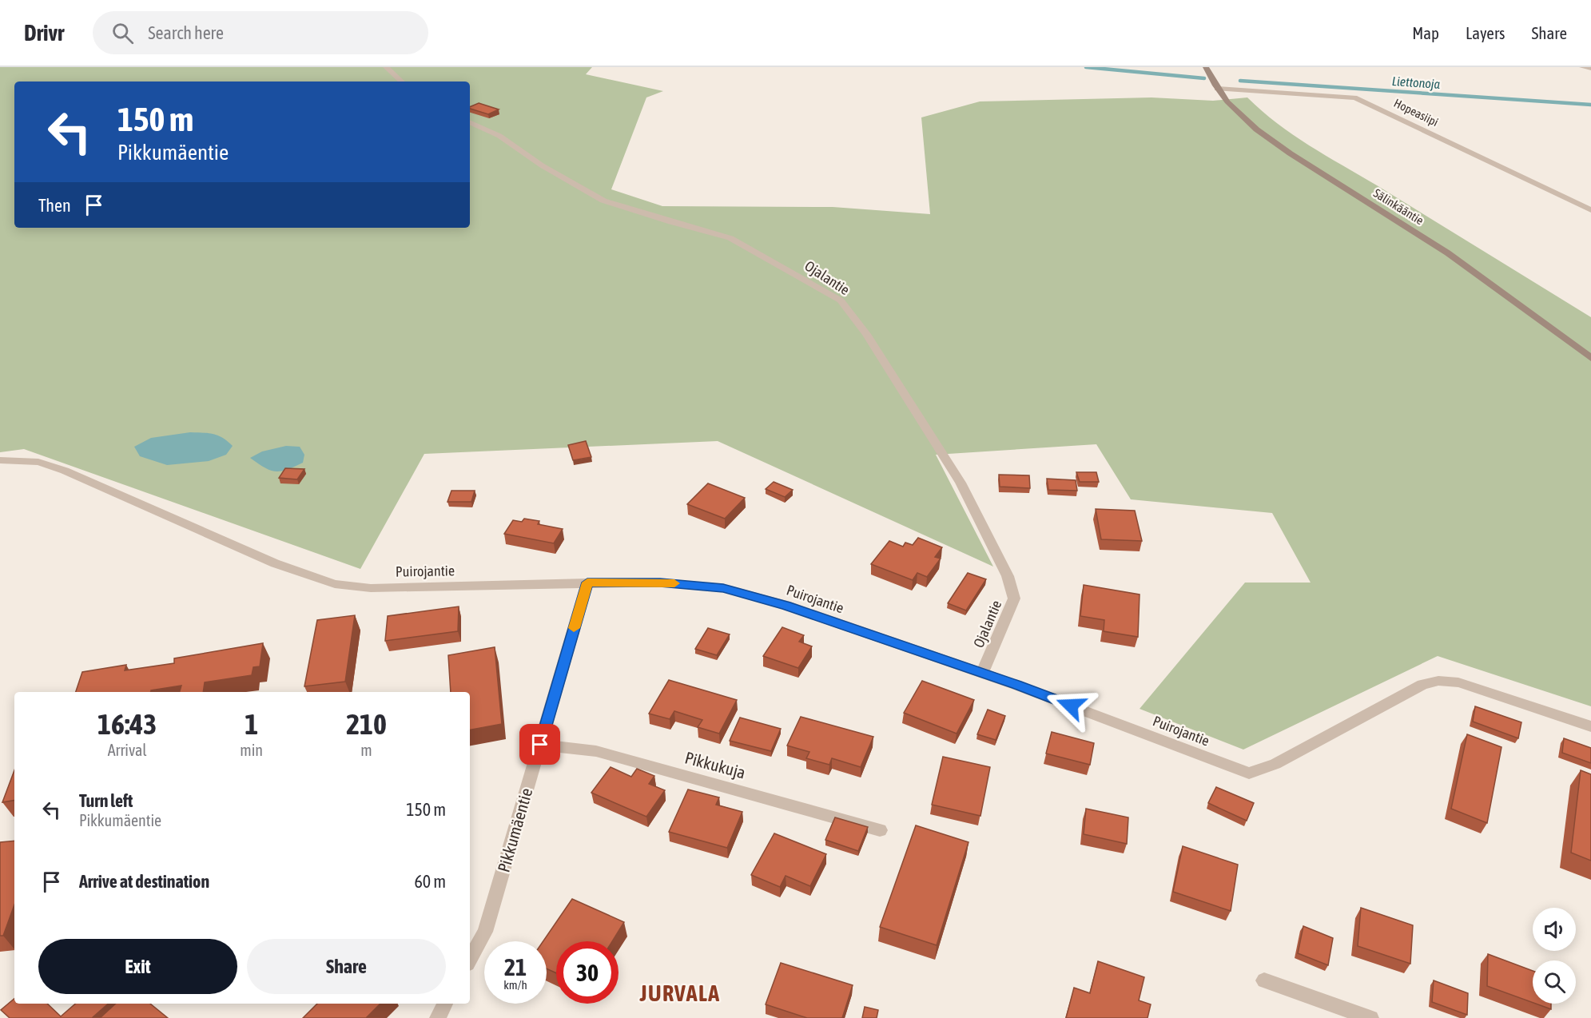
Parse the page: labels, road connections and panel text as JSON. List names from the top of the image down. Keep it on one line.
{"streets":{"street":["Hopeasiipi","Sälinkääntie","Ojalantie","Puirojantie","Pikkukuja","Pikkumäentie"]},"crossings":[["Hopeasiipi","Sälinkääntie"],["Ojalantie","Puirojantie"],["Puirojantie","Pikkumäentie"],["Pikkukuja","Pikkumäentie"]],"districts":["JURVALA"],"water":["Liettonoja"],"page":{"header":"Drivr","search":"Search here","nav":["Map","Layers","Share"],"turn":["150 m","Pikkumäentie"],"then":"Then","eta":["16:43","Arrival","1","min","210","m"],"list":[{"name":"Turn left","note":"Pikkumäentie","value":"150 m"},{"name":"Arrive at destination","value":"60 m"}],"buttons":["Exit","Share"],"speed":"21 km/h","limit":"30"}}
